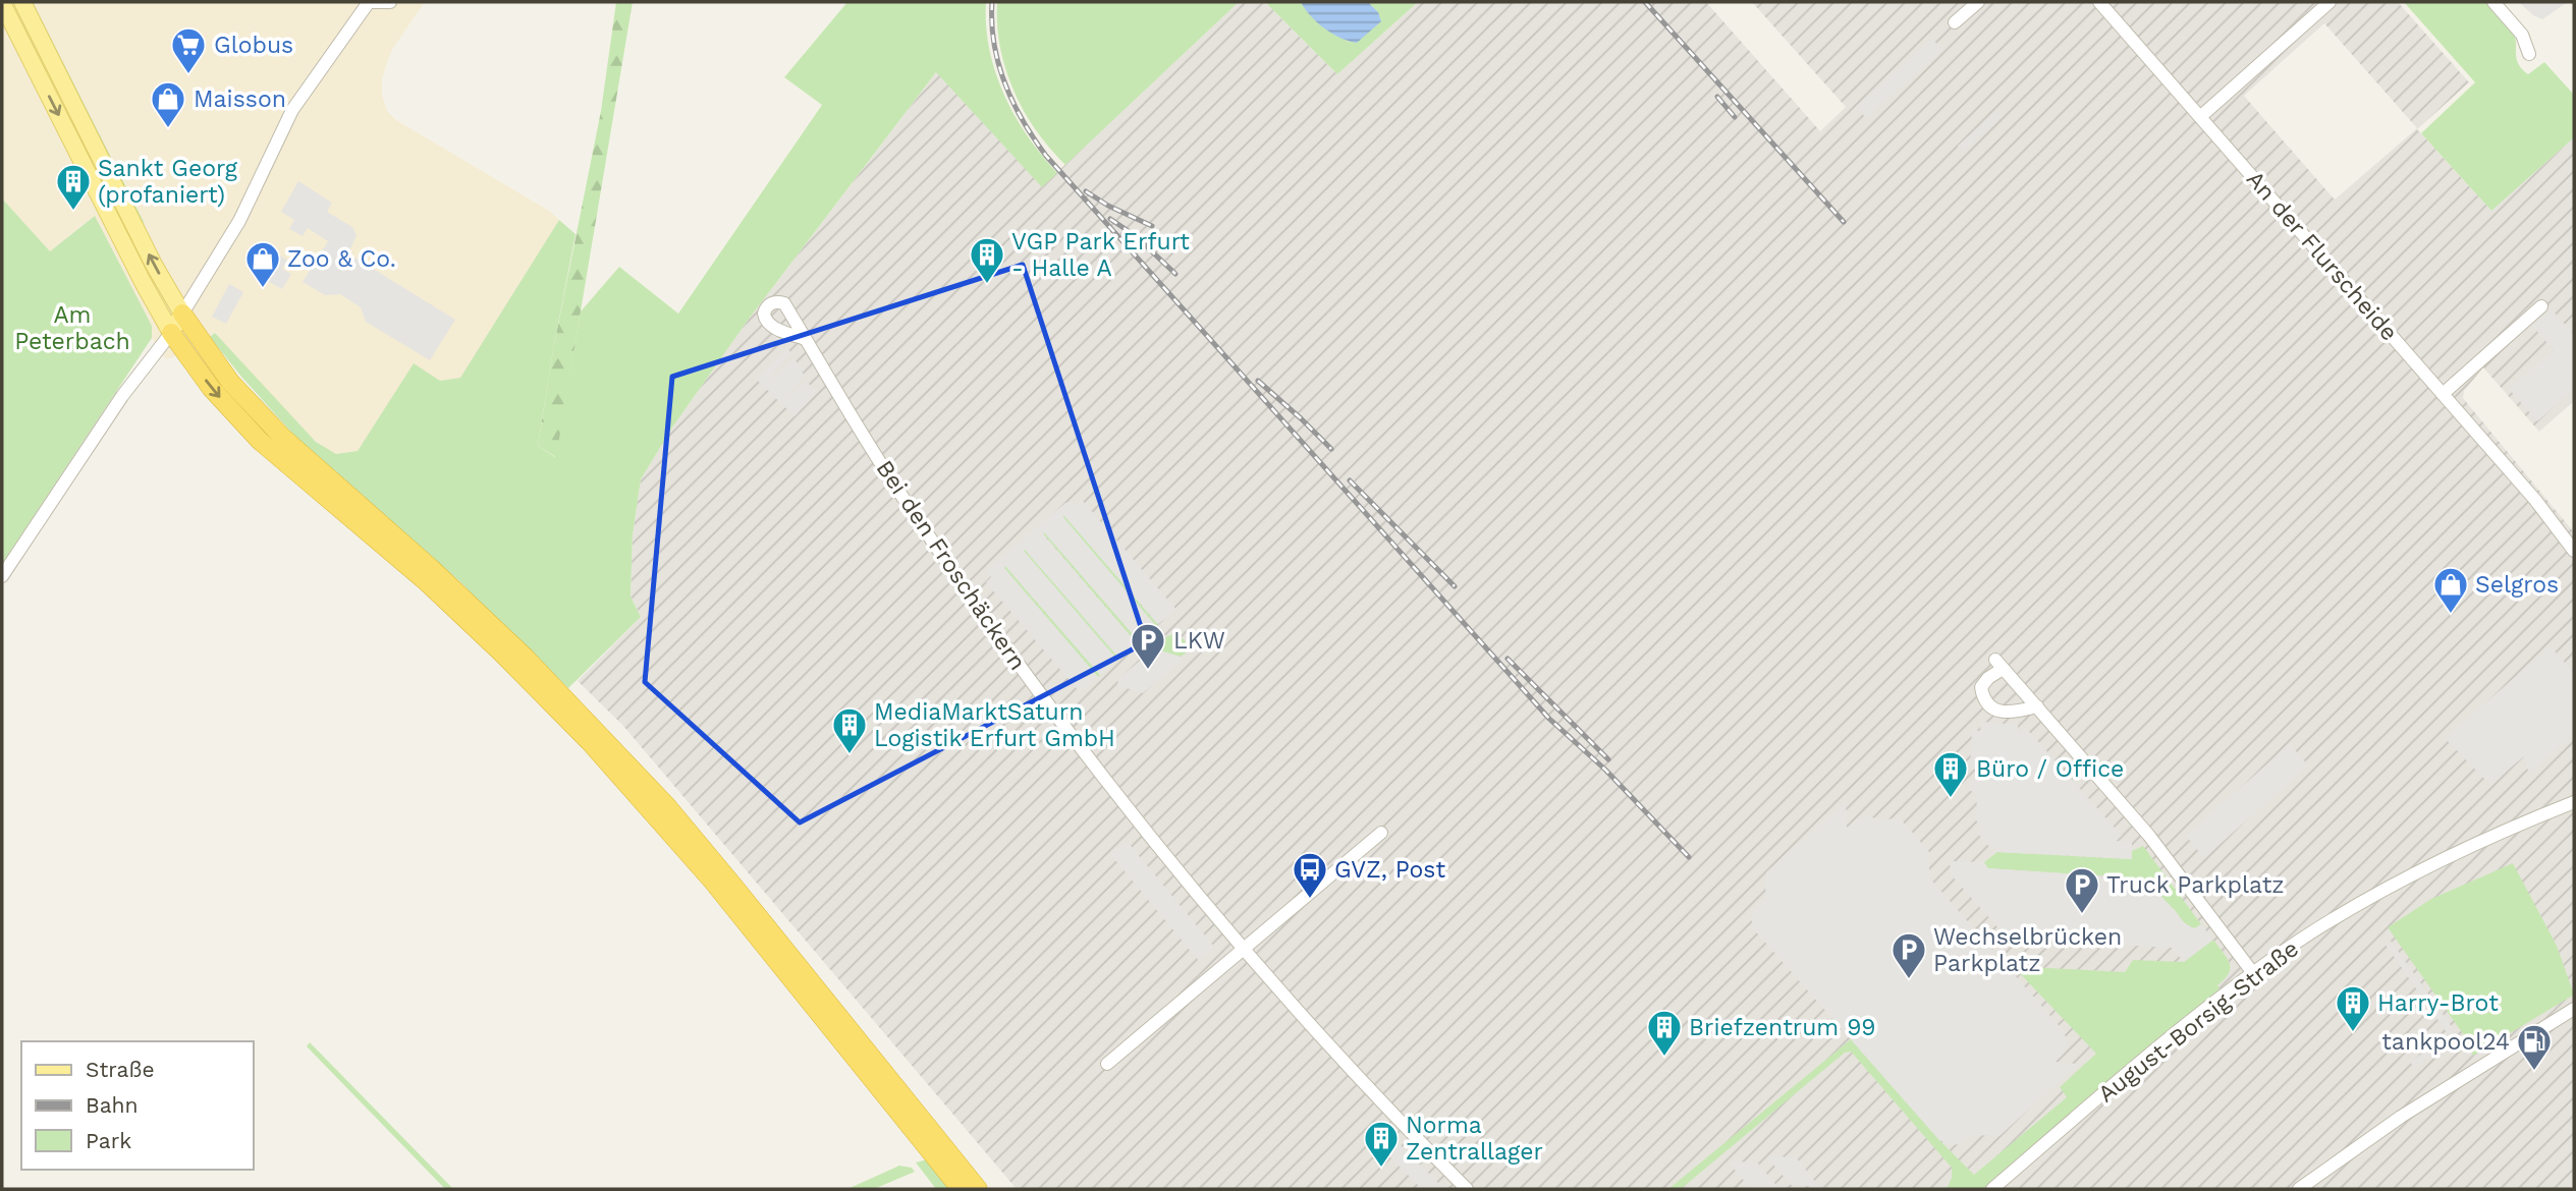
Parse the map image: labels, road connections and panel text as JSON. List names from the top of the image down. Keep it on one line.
{"streets":{"street":["An der Flurscheide","Bei den Froschäckern","August-Borsig-Straße"]},"parks":["Am Peterbach"],"places":{"supermarket":["Globus"],"shop":["Maisson","Zoo & Co.","Selgros"],"building":["Sankt Georg (profaniert)","VGP Park Erfurt - Halle A","MediaMarktSaturn Logistik Erfurt GmbH","Büro / Office","Harry-Brot","Briefzentrum 99","Norma Zentrallager"],"parking":["LKW","Truck Parkplatz","Wechselbrücken Parkplatz"],"bus stop":["GVZ, Post"],"fuel station":["tankpool24"]},"legend":["Straße","Bahn","Park"]}
